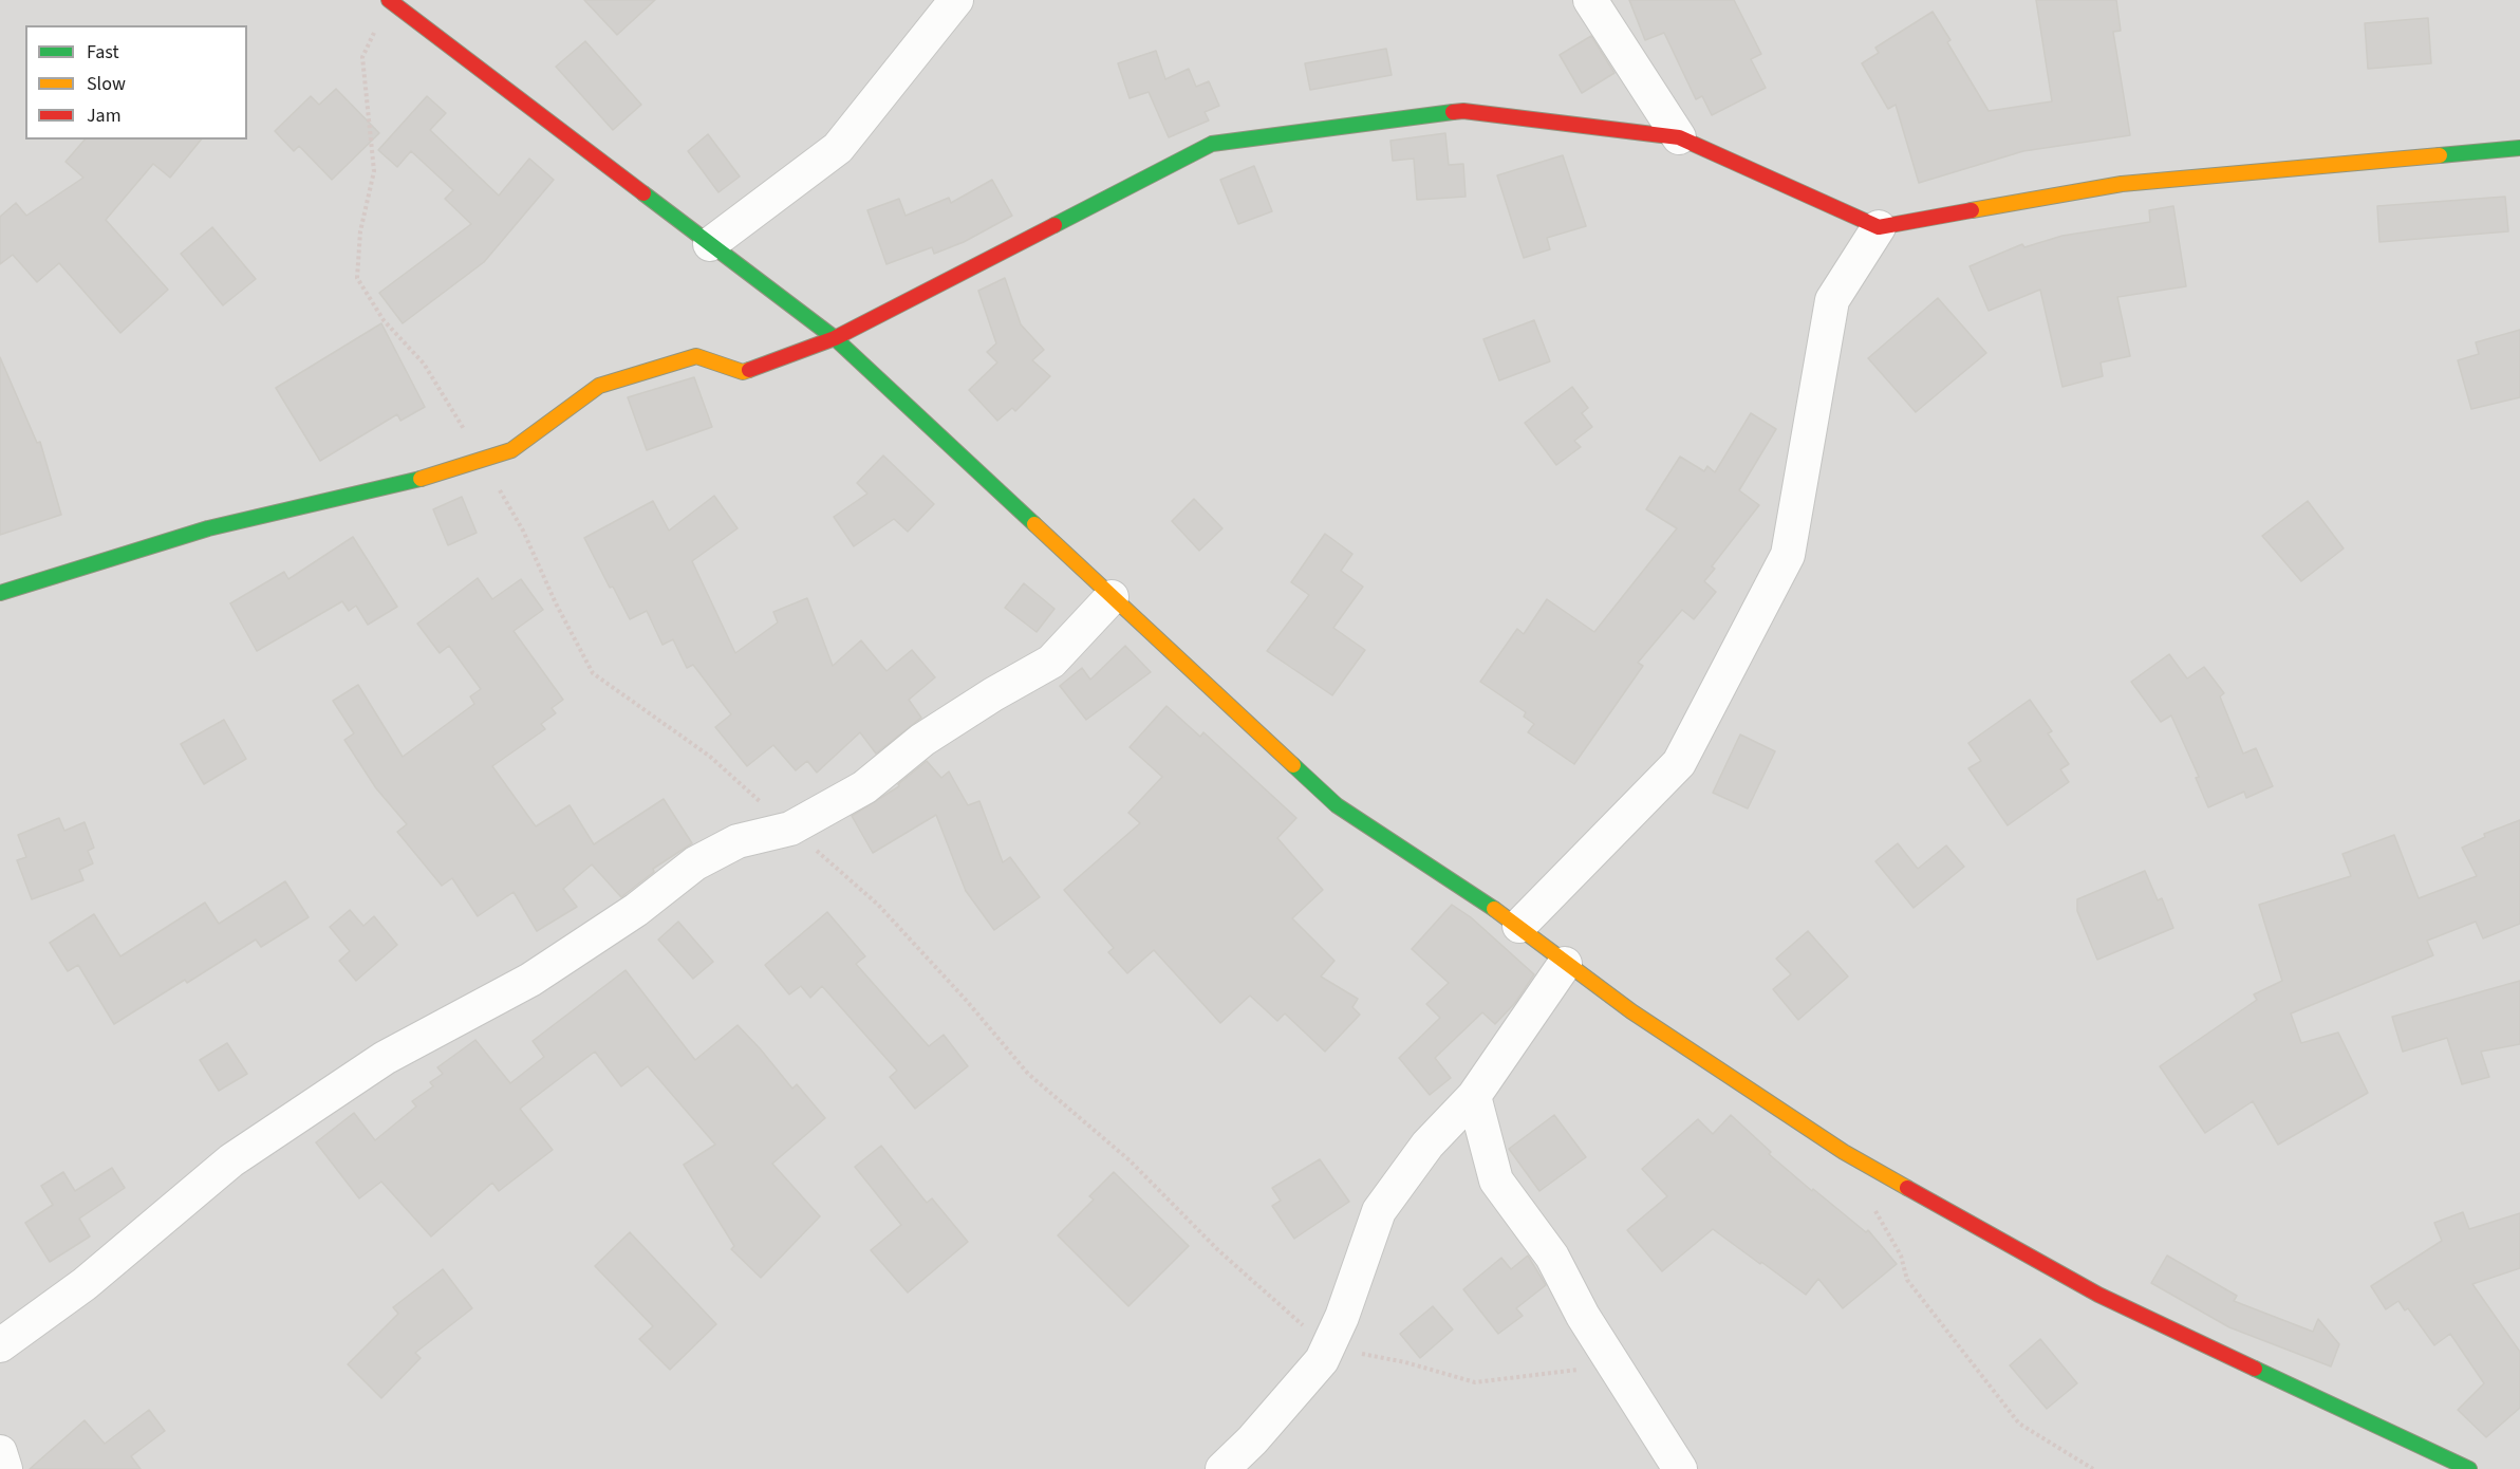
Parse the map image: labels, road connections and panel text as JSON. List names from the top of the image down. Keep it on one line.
{"legend":["Fast","Slow","Jam"]}
